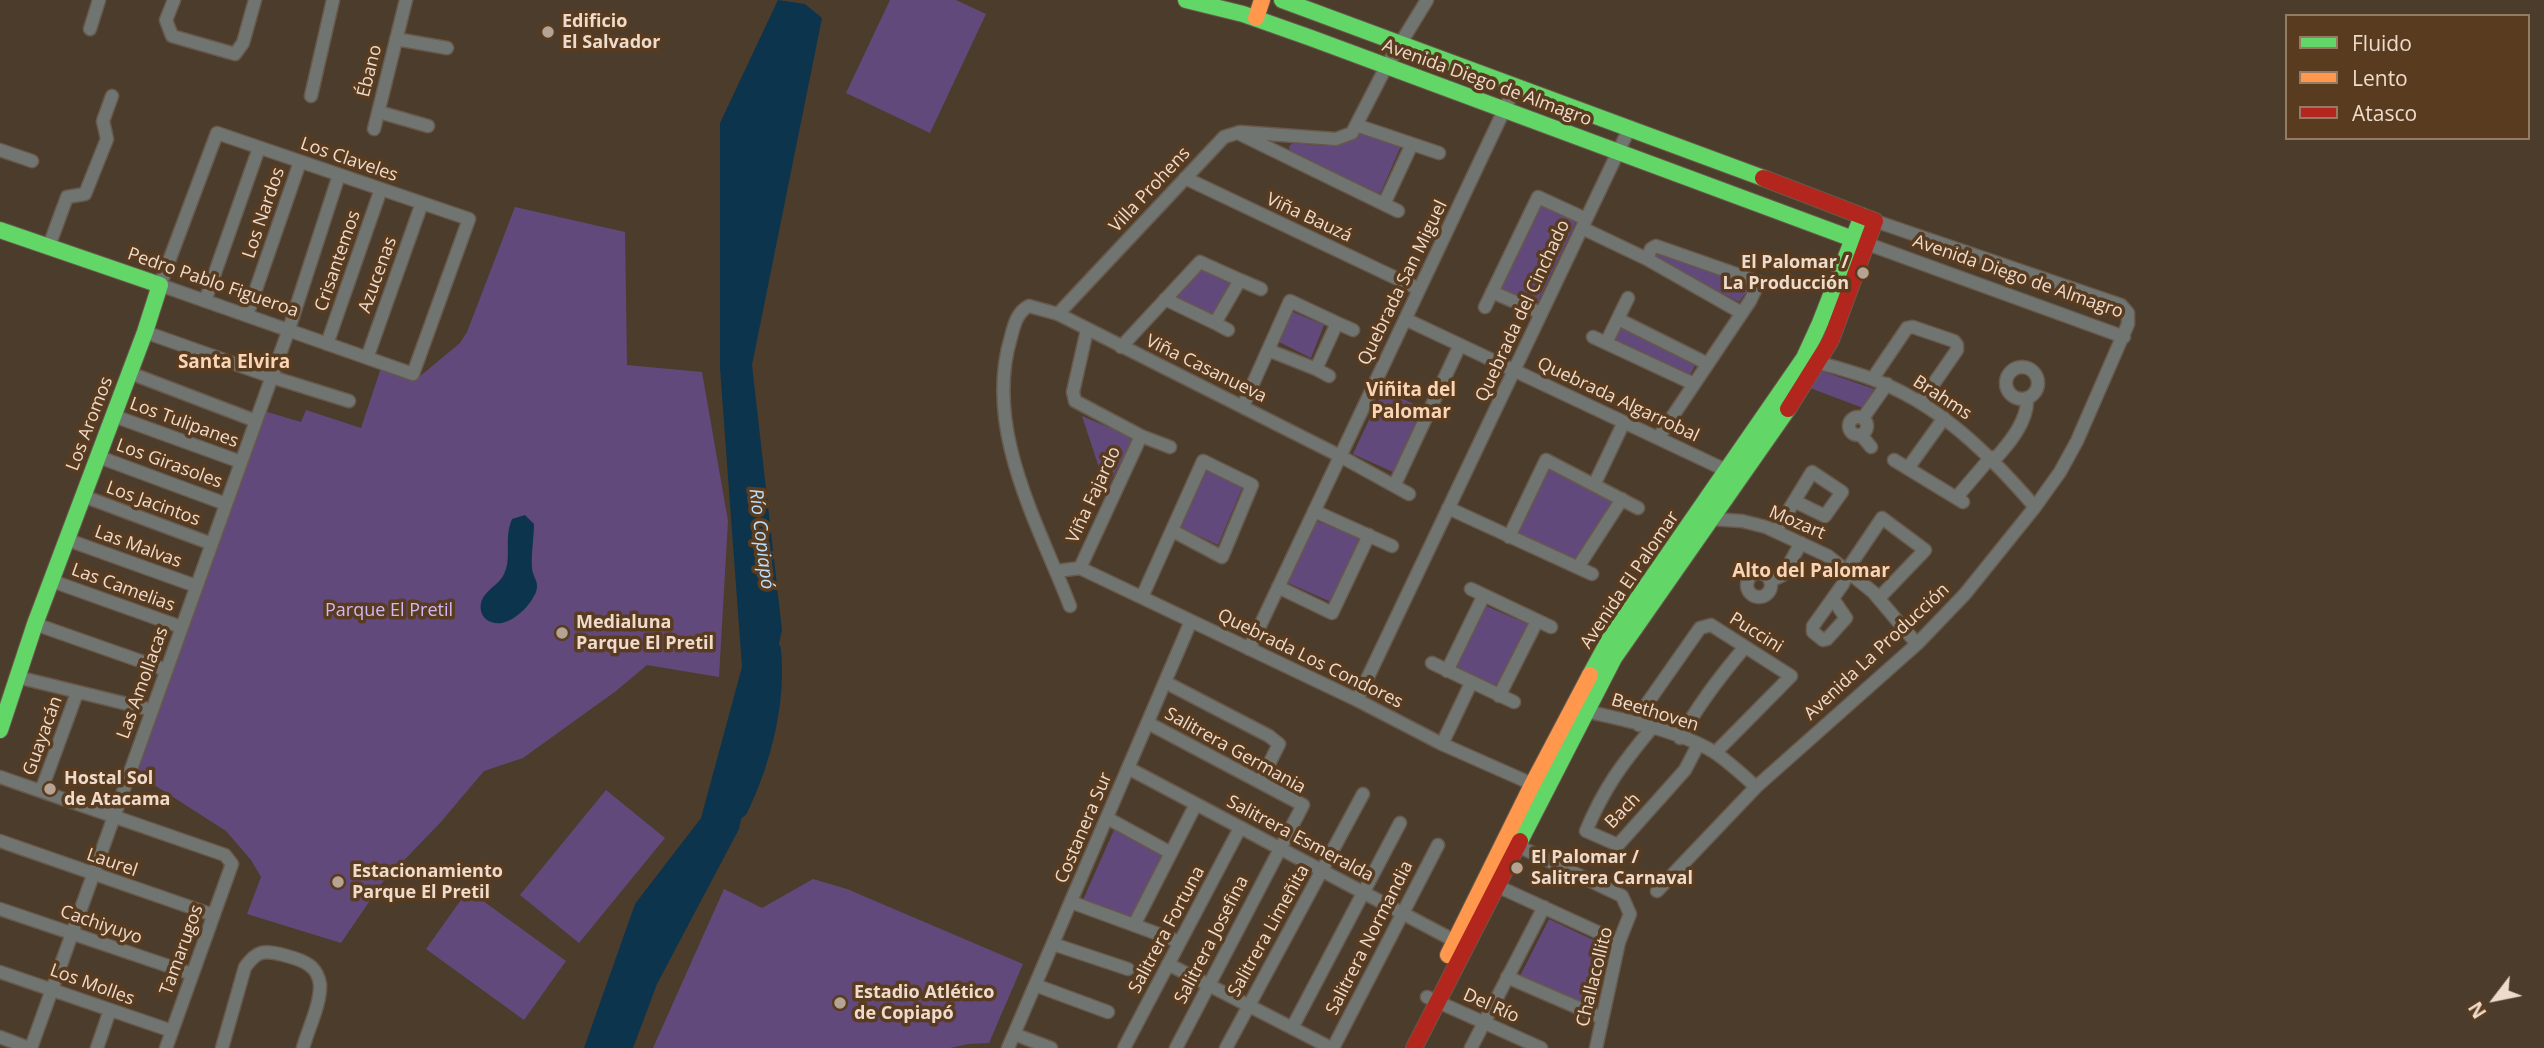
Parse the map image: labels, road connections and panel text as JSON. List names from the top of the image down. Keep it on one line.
{"streets":{"street":["Ébano","Avenida Diego de Almagro","Los Claveles","Villa Prohens","Los Nardos","Viña Bauzá","Crisantemos","Azucenas","Pedro Pablo Figueroa","Quebrada San Miguel","Quebrada del Cinchado","Viña Casanueva","Brahms","Quebrada Algarrobal","Los Tulipanes","Los Aromos","Los Girasoles","Viña Fajardo","Los Jacintos","Mozart","Las Malvas","Avenida El Palomar","Las Camelias","Puccini","Avenida La Producción","Quebrada Los Condores","Las Amollacas","Beethoven","Guayacán","Salitrera Germania","Bach","Costanera Sur","Salitrera Esmeralda","Laurel","Cachiyuyo","Salitrera Fortuna","Salitrera Limeñita","Salitrera Normandia","Salitrera Josefina","Tamarugos","Challacollito","Los Molles","Del Río"]},"crossings":[["Avenida Diego de Almagro","Quebrada San Miguel"],["Avenida Diego de Almagro","Quebrada del Cinchado"],["Avenida Diego de Almagro","Avenida El Palomar"],["Avenida Diego de Almagro","Avenida La Producción"],["Los Claveles","Los Nardos"],["Los Claveles","Crisantemos"],["Los Claveles","Azucenas"],["Los Claveles","Pedro Pablo Figueroa"],["Los Claveles","Los Aromos"],["Los Claveles","Las Amollacas"],["Villa Prohens","Viña Bauzá"],["Villa Prohens","Viña Casanueva"],["Los Nardos","Pedro Pablo Figueroa"],["Viña Bauzá","Quebrada San Miguel"],["Crisantemos","Pedro Pablo Figueroa"],["Azucenas","Pedro Pablo Figueroa"],["Pedro Pablo Figueroa","Los Aromos"],["Pedro Pablo Figueroa","Las Amollacas"],["Quebrada San Miguel","Viña Casanueva"],["Quebrada San Miguel","Quebrada Algarrobal"],["Quebrada San Miguel","Quebrada Los Condores"],["Quebrada del Cinchado","Quebrada Algarrobal"],["Quebrada del Cinchado","Quebrada Los Condores"],["Viña Casanueva","Viña Fajardo"],["Brahms","Avenida El Palomar"],["Brahms","Avenida La Producción"],["Quebrada Algarrobal","Avenida El Palomar"],["Los Tulipanes","Los Aromos"],["Los Tulipanes","Las Amollacas"],["Los Aromos","Los Girasoles"],["Los Aromos","Los Jacintos"],["Los Aromos","Las Malvas"],["Los Aromos","Las Camelias"],["Los Girasoles","Las Amollacas"],["Viña Fajardo","Quebrada Los Condores"],["Los Jacintos","Las Amollacas"],["Mozart","Avenida El Palomar"],["Mozart","Avenida La Producción"],["Las Malvas","Las Amollacas"],["Avenida El Palomar","Quebrada Los Condores"],["Avenida El Palomar","Beethoven"],["Avenida El Palomar","Salitrera Esmeralda"],["Avenida El Palomar","Challacollito"],["Avenida El Palomar","Del Río"],["Las Camelias","Las Amollacas"],["Puccini","Beethoven"],["Puccini","Bach"],["Avenida La Producción","Beethoven"],["Quebrada Los Condores","Costanera Sur"],["Las Amollacas","Laurel"],["Las Amollacas","Cachiyuyo"],["Las Amollacas","Tamarugos"],["Las Amollacas","Los Molles"],["Beethoven","Bach"],["Salitrera Germania","Costanera Sur"],["Salitrera Germania","Salitrera Esmeralda"],["Salitrera Germania","Salitrera Josefina"],["Costanera Sur","Salitrera Esmeralda"],["Salitrera Esmeralda","Salitrera Fortuna"],["Salitrera Esmeralda","Salitrera Limeñita"],["Salitrera Esmeralda","Salitrera Normandia"],["Salitrera Esmeralda","Salitrera Josefina"],["Laurel","Tamarugos"],["Cachiyuyo","Tamarugos"],["Tamarugos","Los Molles"]],"districts":["Santa Elvira","Viñita del Palomar","Alto del Palomar"],"water":["Río Copiapó"],"parks":["Parque El Pretil"],"places":["Edificio El Salvador","El Palomar / La Producción","Medialuna Parque El Pretil","Hostal Sol de Atacama","El Palomar / Salitrera Carnaval","Estacionamiento Parque El Pretil","Estadio Atlético de Copiapó"],"legend":["Fluido","Lento","Atasco"],"north":"bottom left"}
